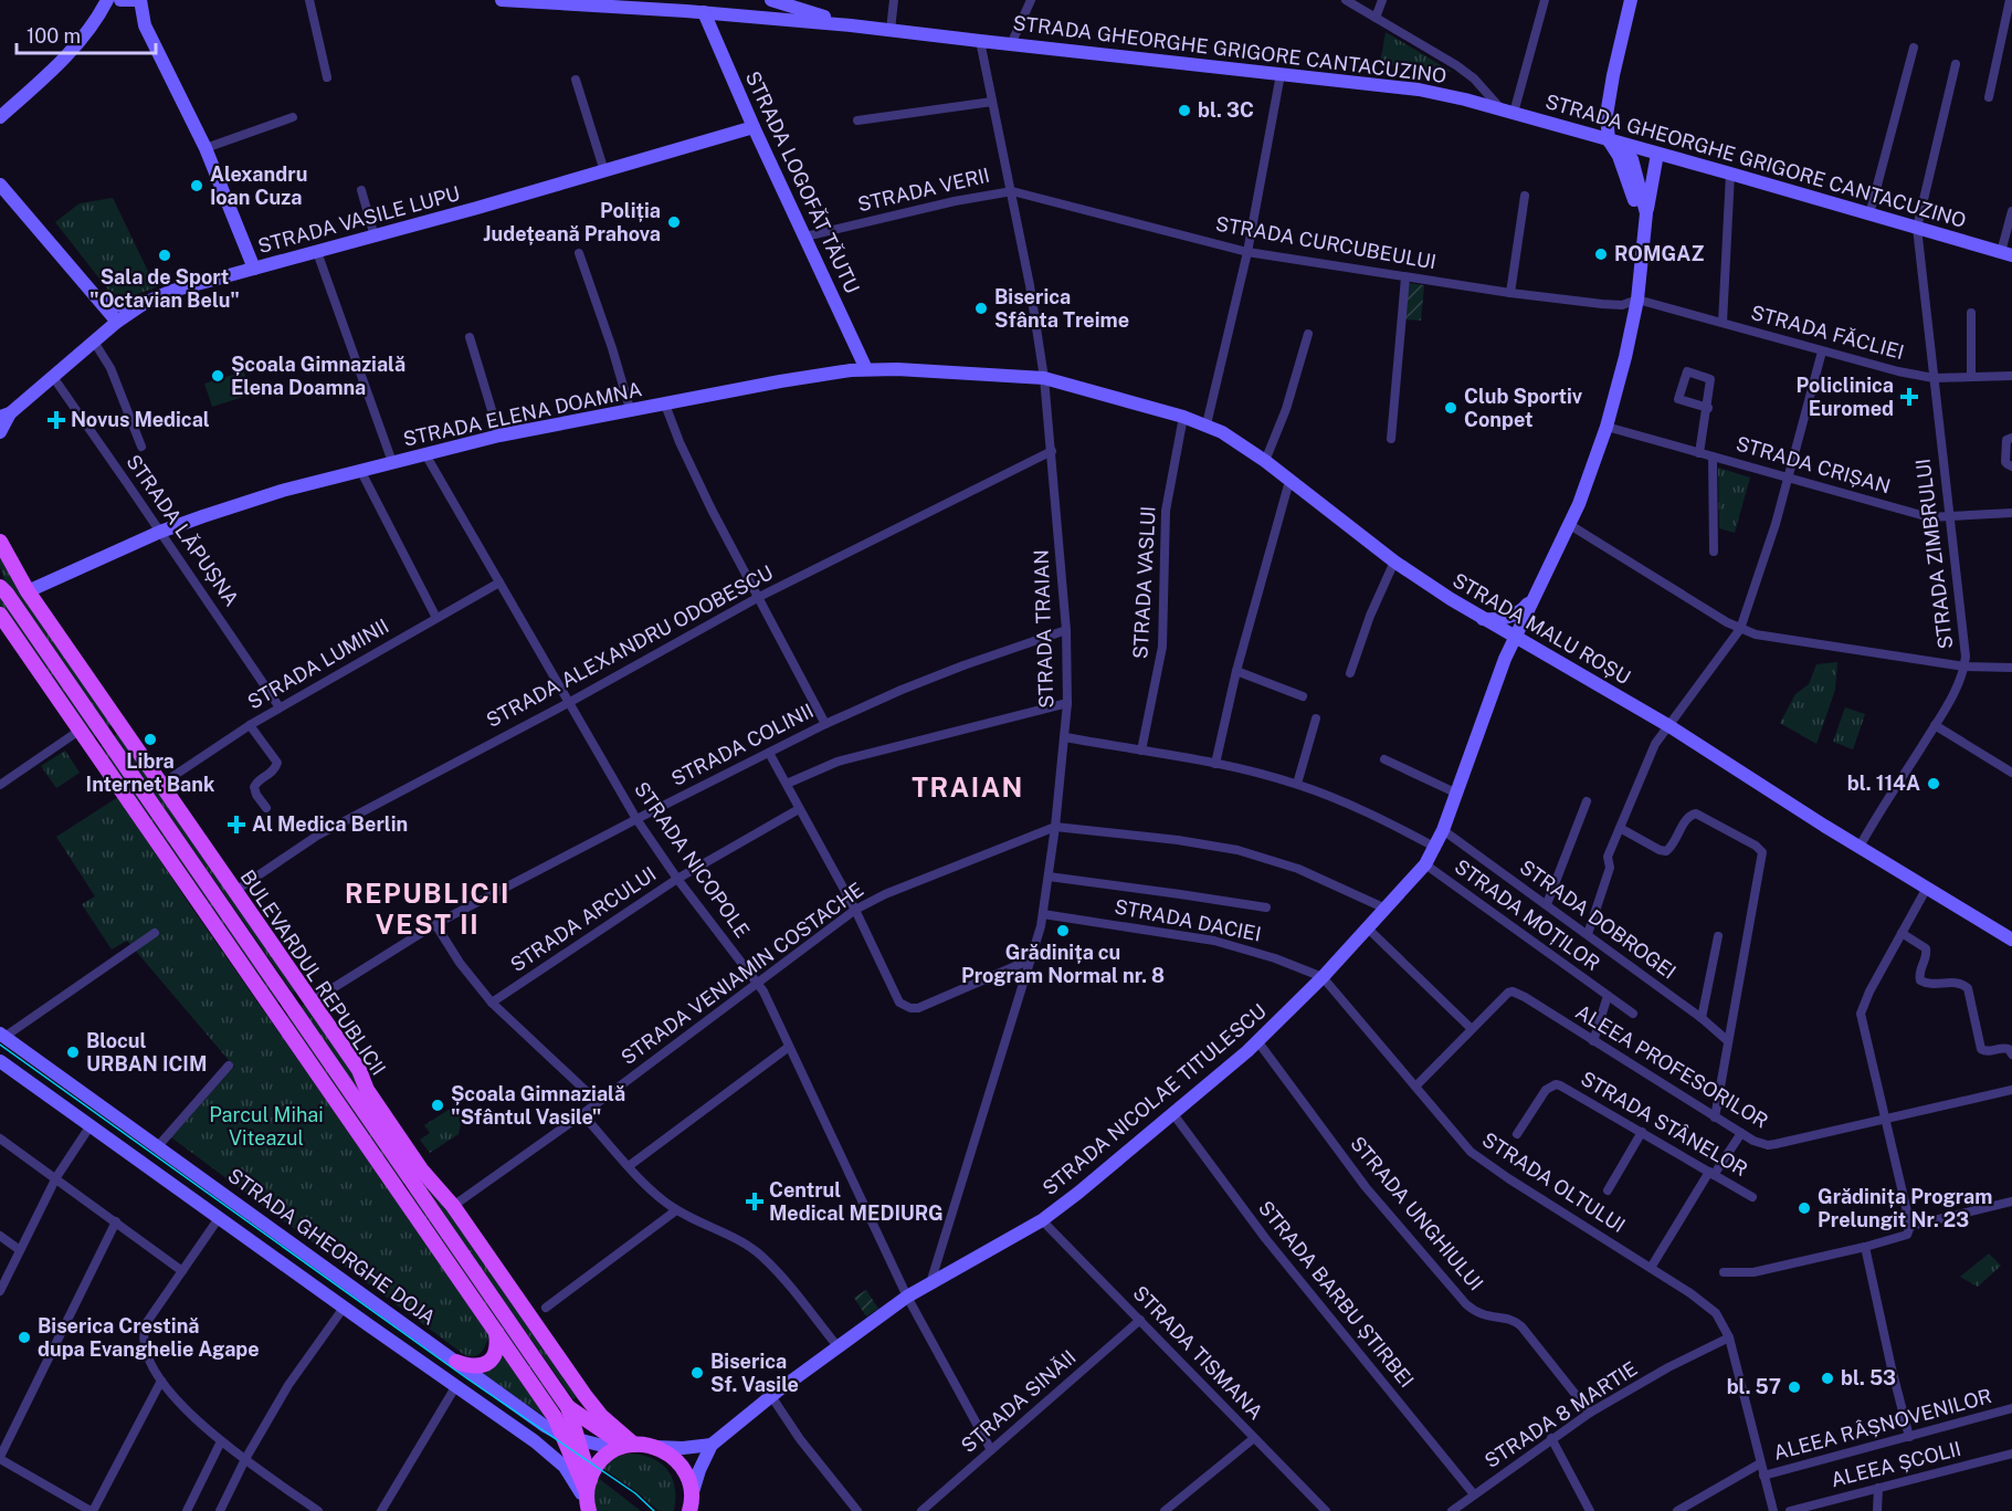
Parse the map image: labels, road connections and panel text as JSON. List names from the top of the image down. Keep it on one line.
{"streets":{"main road":["STRADA GHEORGHE GRIGORE CANTACUZINO","STRADA LOGOFĂT TĂUTU","STRADA VASILE LUPU","STRADA ELENA DOAMNA","STRADA MALU ROȘU","BULEVARDUL REPUBLICII","STRADA NICOLAE TITULESCU","STRADA GHEORGHE DOJA"],"street":["STRADA VERII","STRADA CURCUBEULUI","STRADA FĂCLIEI","STRADA CRIȘAN","STRADA LĂPUȘNA","STRADA ZIMBRULUI","STRADA VASLUI","STRADA TRAIAN","STRADA ALEXANDRU ODOBESCU","STRADA LUMINII","STRADA COLINII","STRADA NICOPOLE","STRADA MOȚILOR","STRADA ARCULUI","STRADA DOBROGEI","STRADA DACIEI","STRADA VENIAMIN COSTACHE","ALEEA PROFESORILOR","STRADA STÂNELOR","STRADA OLTULUI","STRADA UNGHIULUI","STRADA BARBU ȘTIRBEI","STRADA TISMANA","STRADA SINĂII","STRADA 8 MARTIE","ALEEA RÂȘNOVENILOR","ALEEA ȘCOLII"]},"crossings":[["STRADA GHEORGHE GRIGORE CANTACUZINO","STRADA LOGOFĂT TĂUTU"],["STRADA GHEORGHE GRIGORE CANTACUZINO","STRADA ZIMBRULUI"],["STRADA GHEORGHE GRIGORE CANTACUZINO","STRADA TRAIAN"],["STRADA GHEORGHE GRIGORE CANTACUZINO","STRADA NICOLAE TITULESCU"],["STRADA LOGOFĂT TĂUTU","STRADA VERII"],["STRADA LOGOFĂT TĂUTU","STRADA VASILE LUPU"],["STRADA LOGOFĂT TĂUTU","STRADA ELENA DOAMNA"],["STRADA VERII","STRADA CURCUBEULUI"],["STRADA VERII","STRADA TRAIAN"],["STRADA VASILE LUPU","STRADA LĂPUȘNA"],["STRADA CURCUBEULUI","STRADA FĂCLIEI"],["STRADA CURCUBEULUI","STRADA TRAIAN"],["STRADA CURCUBEULUI","STRADA NICOLAE TITULESCU"],["STRADA FĂCLIEI","STRADA ZIMBRULUI"],["STRADA FĂCLIEI","STRADA NICOLAE TITULESCU"],["STRADA ELENA DOAMNA","STRADA LĂPUȘNA"],["STRADA ELENA DOAMNA","STRADA TRAIAN"],["STRADA ELENA DOAMNA","STRADA MALU ROȘU"],["STRADA ELENA DOAMNA","STRADA NICOPOLE"],["STRADA ELENA DOAMNA","BULEVARDUL REPUBLICII"],["STRADA CRIȘAN","STRADA ZIMBRULUI"],["STRADA CRIȘAN","STRADA NICOLAE TITULESCU"],["STRADA LĂPUȘNA","STRADA LUMINII"],["STRADA ZIMBRULUI","STRADA MALU ROȘU"],["STRADA VASLUI","STRADA MALU ROȘU"],["STRADA TRAIAN","STRADA MALU ROȘU"],["STRADA TRAIAN","STRADA ALEXANDRU ODOBESCU"],["STRADA TRAIAN","STRADA COLINII"],["STRADA TRAIAN","STRADA DACIEI"],["STRADA TRAIAN","STRADA VENIAMIN COSTACHE"],["STRADA TRAIAN","STRADA NICOLAE TITULESCU"],["STRADA MALU ROȘU","STRADA NICOLAE TITULESCU"],["STRADA ALEXANDRU ODOBESCU","STRADA NICOPOLE"],["STRADA ALEXANDRU ODOBESCU","BULEVARDUL REPUBLICII"],["STRADA LUMINII","STRADA NICOPOLE"],["STRADA LUMINII","BULEVARDUL REPUBLICII"],["STRADA COLINII","STRADA NICOPOLE"],["STRADA COLINII","BULEVARDUL REPUBLICII"],["STRADA NICOPOLE","STRADA ARCULUI"],["STRADA NICOPOLE","STRADA VENIAMIN COSTACHE"],["STRADA NICOPOLE","STRADA NICOLAE TITULESCU"],["STRADA NICOPOLE","STRADA SINĂII"],["STRADA MOȚILOR","ALEEA PROFESORILOR"],["STRADA MOȚILOR","STRADA NICOLAE TITULESCU"],["STRADA DOBROGEI","STRADA NICOLAE TITULESCU"],["STRADA DACIEI","STRADA NICOLAE TITULESCU"],["STRADA DACIEI","STRADA OLTULUI"],["BULEVARDUL REPUBLICII","STRADA VENIAMIN COSTACHE"],["BULEVARDUL REPUBLICII","STRADA GHEORGHE DOJA"],["STRADA VENIAMIN COSTACHE","STRADA NICOLAE TITULESCU"],["STRADA NICOLAE TITULESCU","STRADA OLTULUI"],["STRADA NICOLAE TITULESCU","STRADA UNGHIULUI"],["STRADA NICOLAE TITULESCU","STRADA BARBU ȘTIRBEI"],["STRADA NICOLAE TITULESCU","STRADA TISMANA"],["STRADA OLTULUI","STRADA 8 MARTIE"],["STRADA UNGHIULUI","STRADA 8 MARTIE"],["STRADA BARBU ȘTIRBEI","STRADA 8 MARTIE"],["STRADA TISMANA","STRADA SINĂII"]],"districts":["TRAIAN","REPUBLICII VEST II"],"parks":["Parcul Mihai Viteazul"],"places":{"other":["bl. 3C","Alexandru Ioan Cuza","Poliția Județeană Prahova","ROMGAZ","Sala de Sport \"Octavian Belu\"","Biserica Sfânta Treime","Școala Gimnazială Elena Doamna","Club Sportiv Conpet","Libra Internet Bank","bl. 114A","Grădinița cu Program Normal nr. 8","Blocul URBAN ICIM","Școala Gimnazială \"Sfântul Vasile\"","Grădinița Program Prelungit Nr. 23","Biserica Crestină dupa Evanghelie Agape","Biserica Sf. Vasile","bl. 53","bl. 57"],"health":["Policlinica Euromed","Novus Medical","Al Medica Berlin","Centrul Medical MEDIURG"]},"scale_bar":"100 m"}
